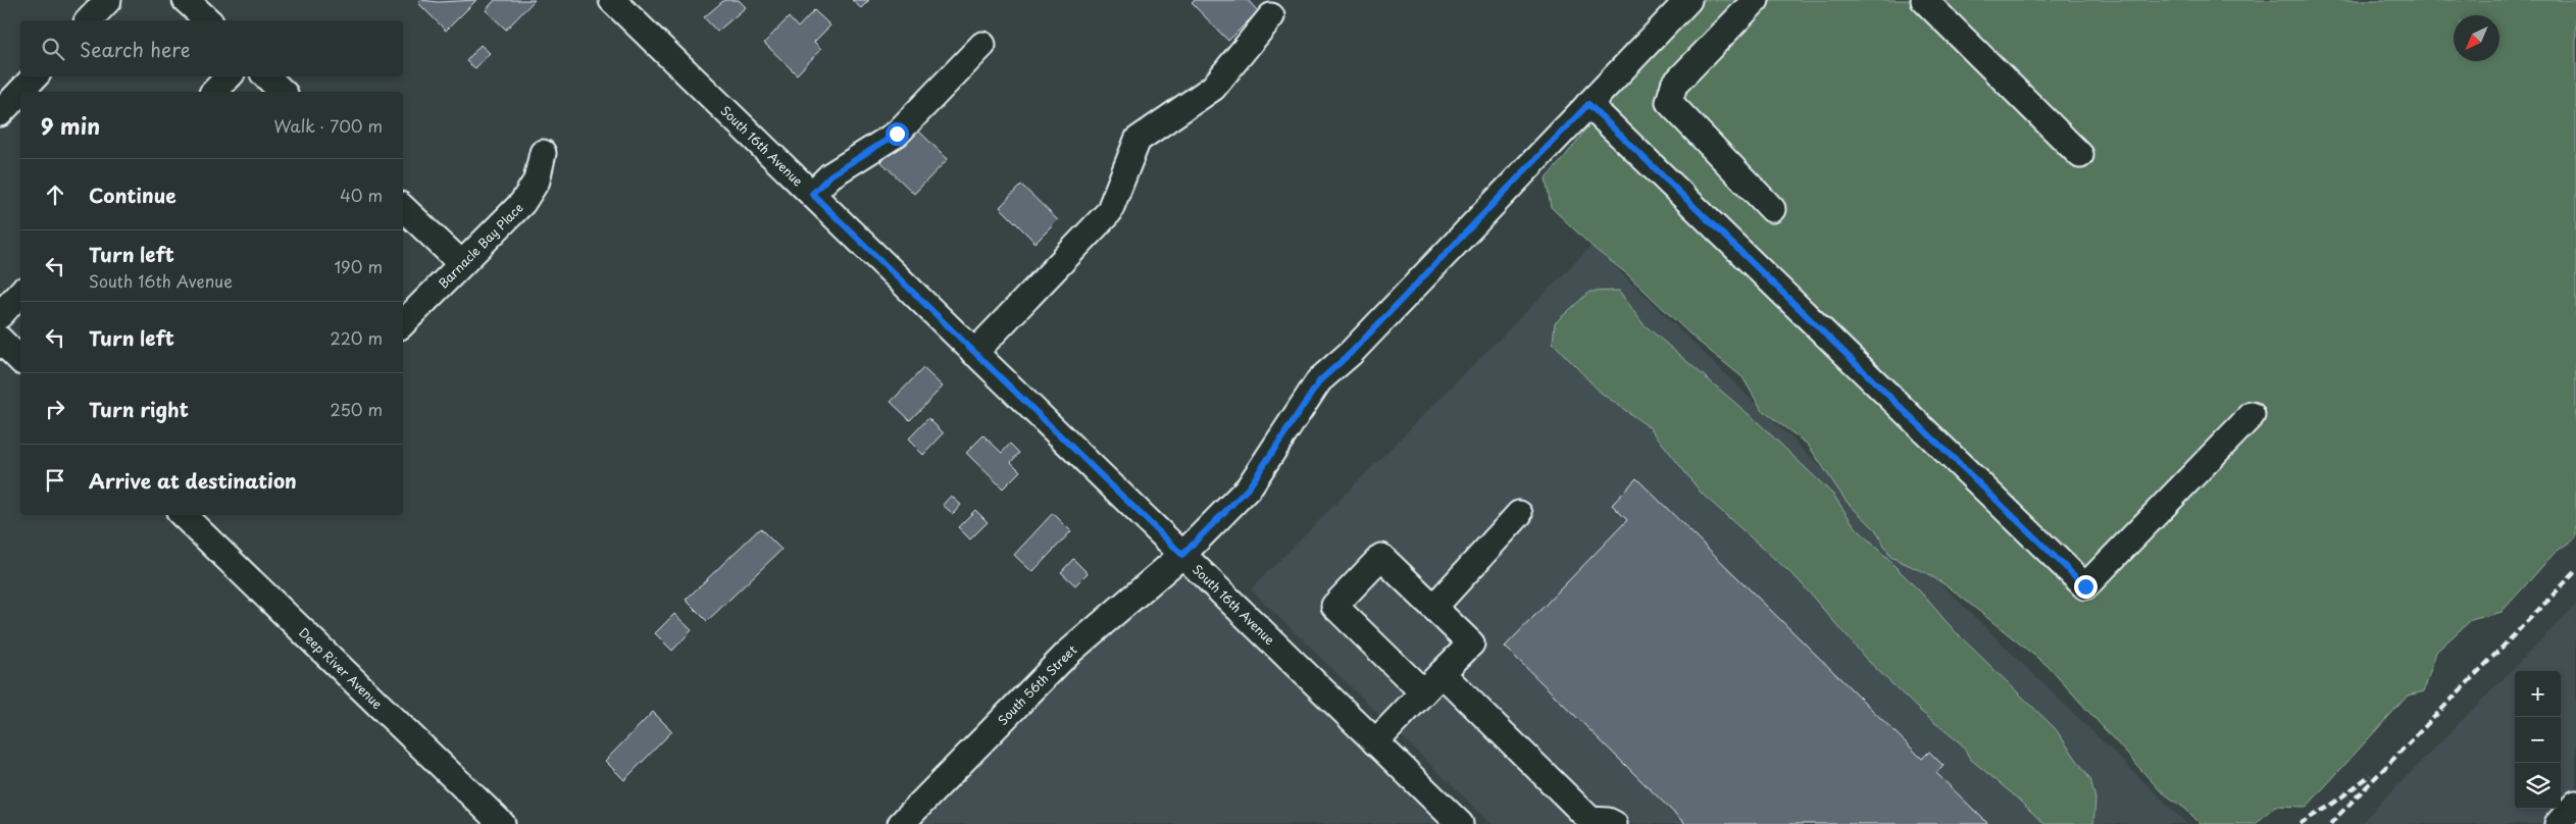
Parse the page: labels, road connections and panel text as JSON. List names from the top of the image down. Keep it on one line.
{"streets":{"street":["South 16th Avenue","Barnacle Bay Place","Deep River Avenue","South 56th Street"]},"crossings":[["South 16th Avenue","South 56th Street"]],"north":"bottom left","page":{"search":"Search here","heading":["9 min","Walk · 700 m"],"list":[["Continue","40 m"],["Turn left","South 16th Avenue","190 m"],["Turn left","220 m"],["Turn right","250 m"],"Arrive at destination"],"map_buttons":["+","−"]}}
